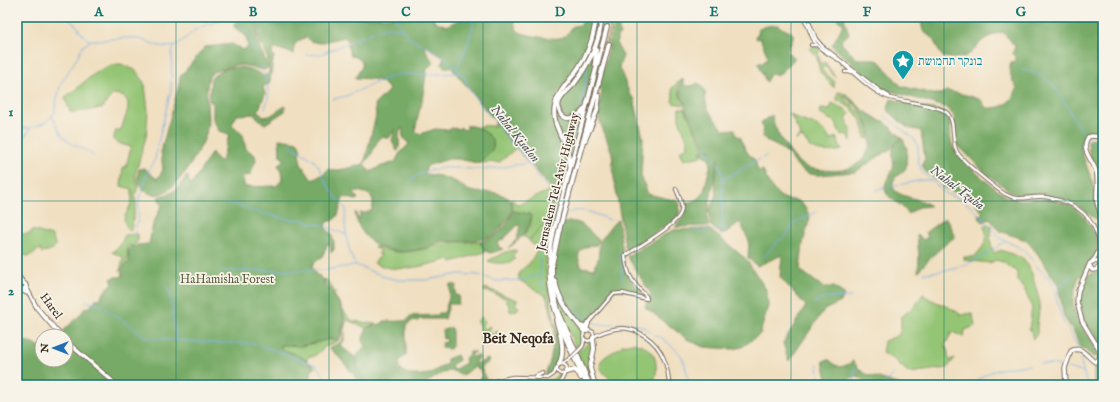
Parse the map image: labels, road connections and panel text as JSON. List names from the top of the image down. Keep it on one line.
{"streets":{"highway":["Jerusalem Tel-Aviv Highway"],"main road":["Harel"]},"districts":["Beit Neqofa"],"water":["Nahal Kisalon","Nahal Tzuba"],"parks":["HaHamisha Forest"],"places":{"place":["בונקר תחמושת"]},"north":"left","grid":{"columns":["A","B","C","D","E","F","G"],"rows":["1","2"]}}
